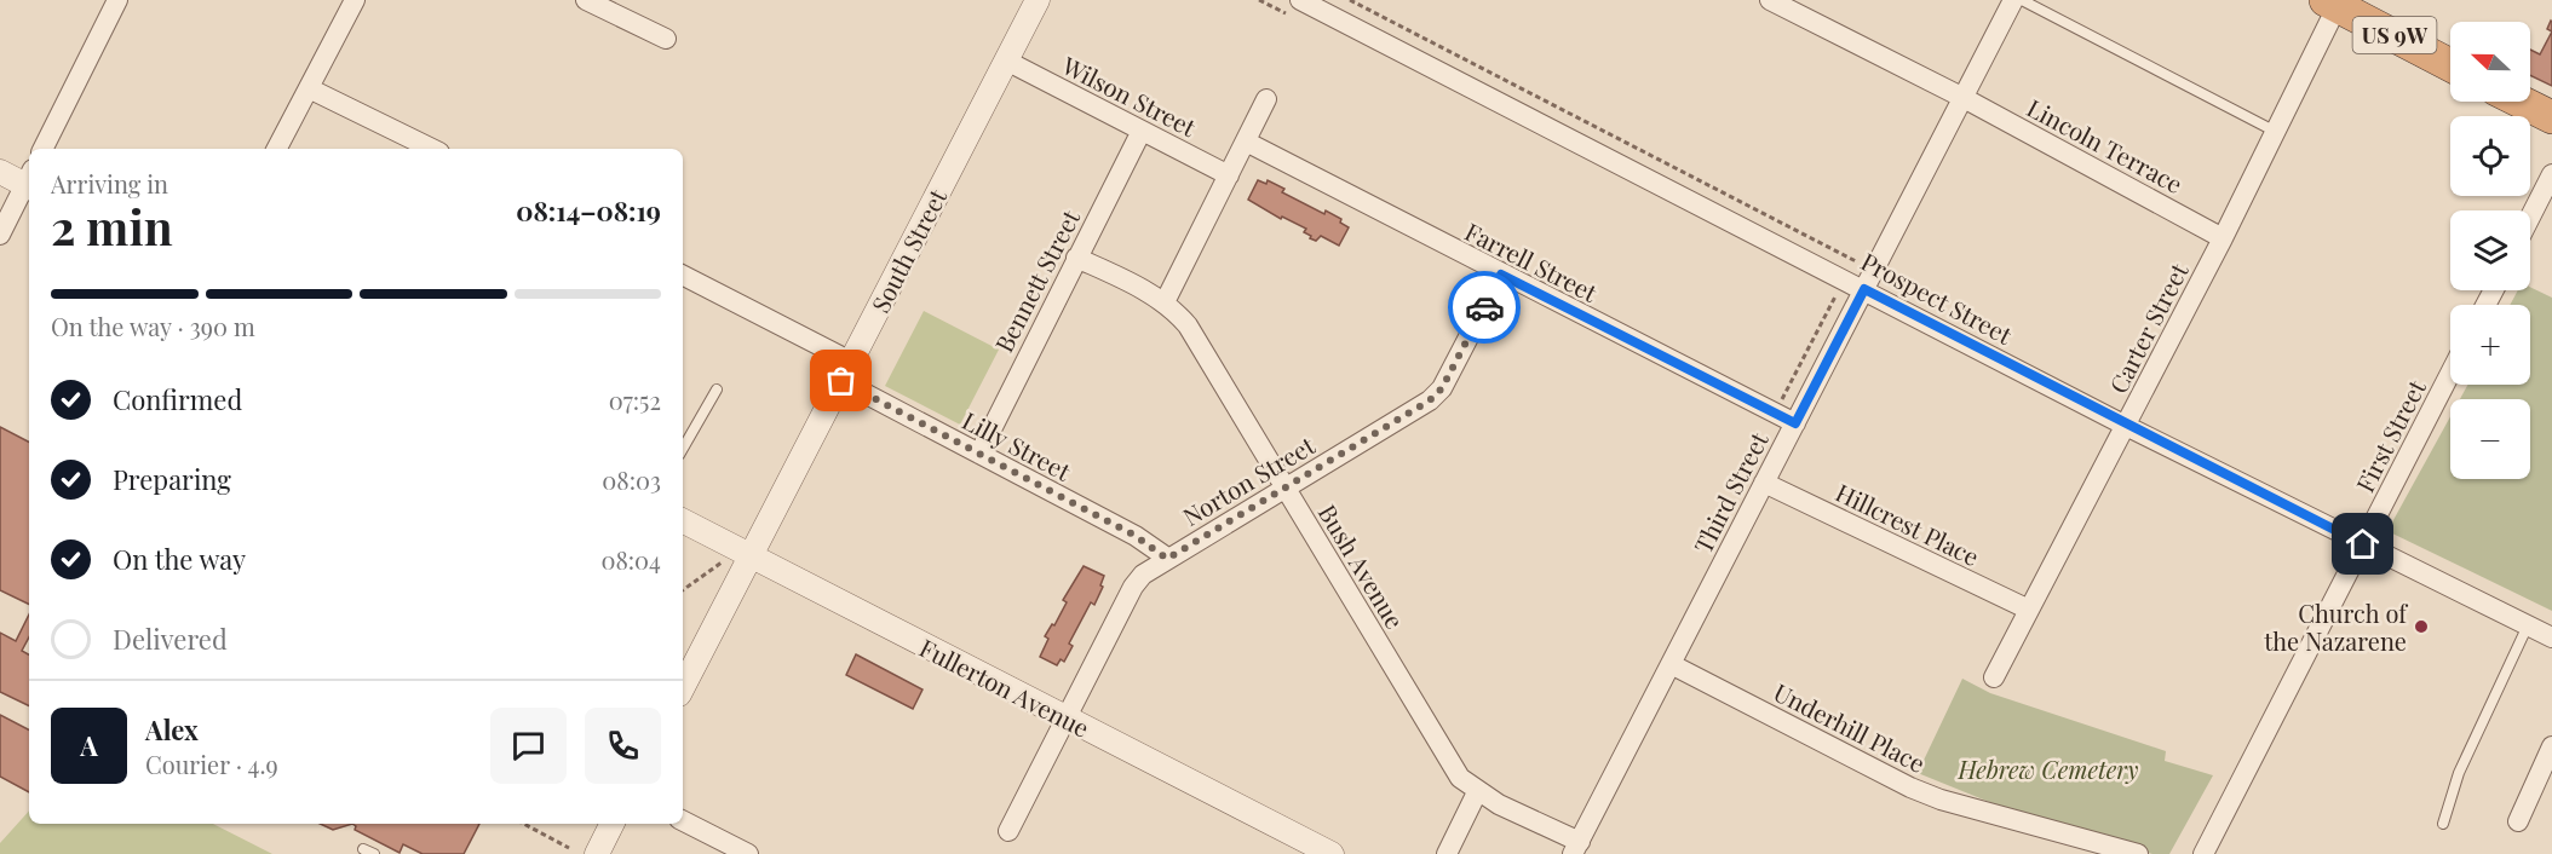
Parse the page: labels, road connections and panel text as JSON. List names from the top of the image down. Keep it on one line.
{"streets":{"highway":["US 9W"],"street":["Wilson Street","Lincoln Terrace","South Street","Farrell Street","Bennett Street","Prospect Street","Carter Street","First Street","Lilly Street","Norton Street","Third Street","Hillcrest Place","Bush Avenue","Fullerton Avenue","Underhill Place"]},"crossings":[["US 9W","Carter Street"],["Wilson Street","South Street"],["Wilson Street","Bennett Street"],["Lincoln Terrace","Carter Street"],["Lincoln Terrace","Third Street"],["South Street","Lilly Street"],["South Street","Fullerton Avenue"],["Farrell Street","Norton Street"],["Farrell Street","Third Street"],["Bennett Street","Lilly Street"],["Bennett Street","Bush Avenue"],["Prospect Street","Carter Street"],["Prospect Street","First Street"],["Prospect Street","Third Street"],["Carter Street","Hillcrest Place"],["Lilly Street","Norton Street"],["Norton Street","Bush Avenue"],["Norton Street","Fullerton Avenue"],["Third Street","Hillcrest Place"],["Third Street","Bush Avenue"],["Third Street","Underhill Place"]],"parks":["Hebrew Cemetery"],"places":["Church of the Nazarene"],"north":"left","page":{"map_buttons":["+","−"],"heading":["2 min","Arriving in","08:14–08:19"],"panel":["Alex","Courier · 4.9"],"bar":"On the way · 390 m","list":[["Confirmed","07:52"],["Preparing","08:03"],["On the way","08:04"],"Delivered"],"round":"A"}}
